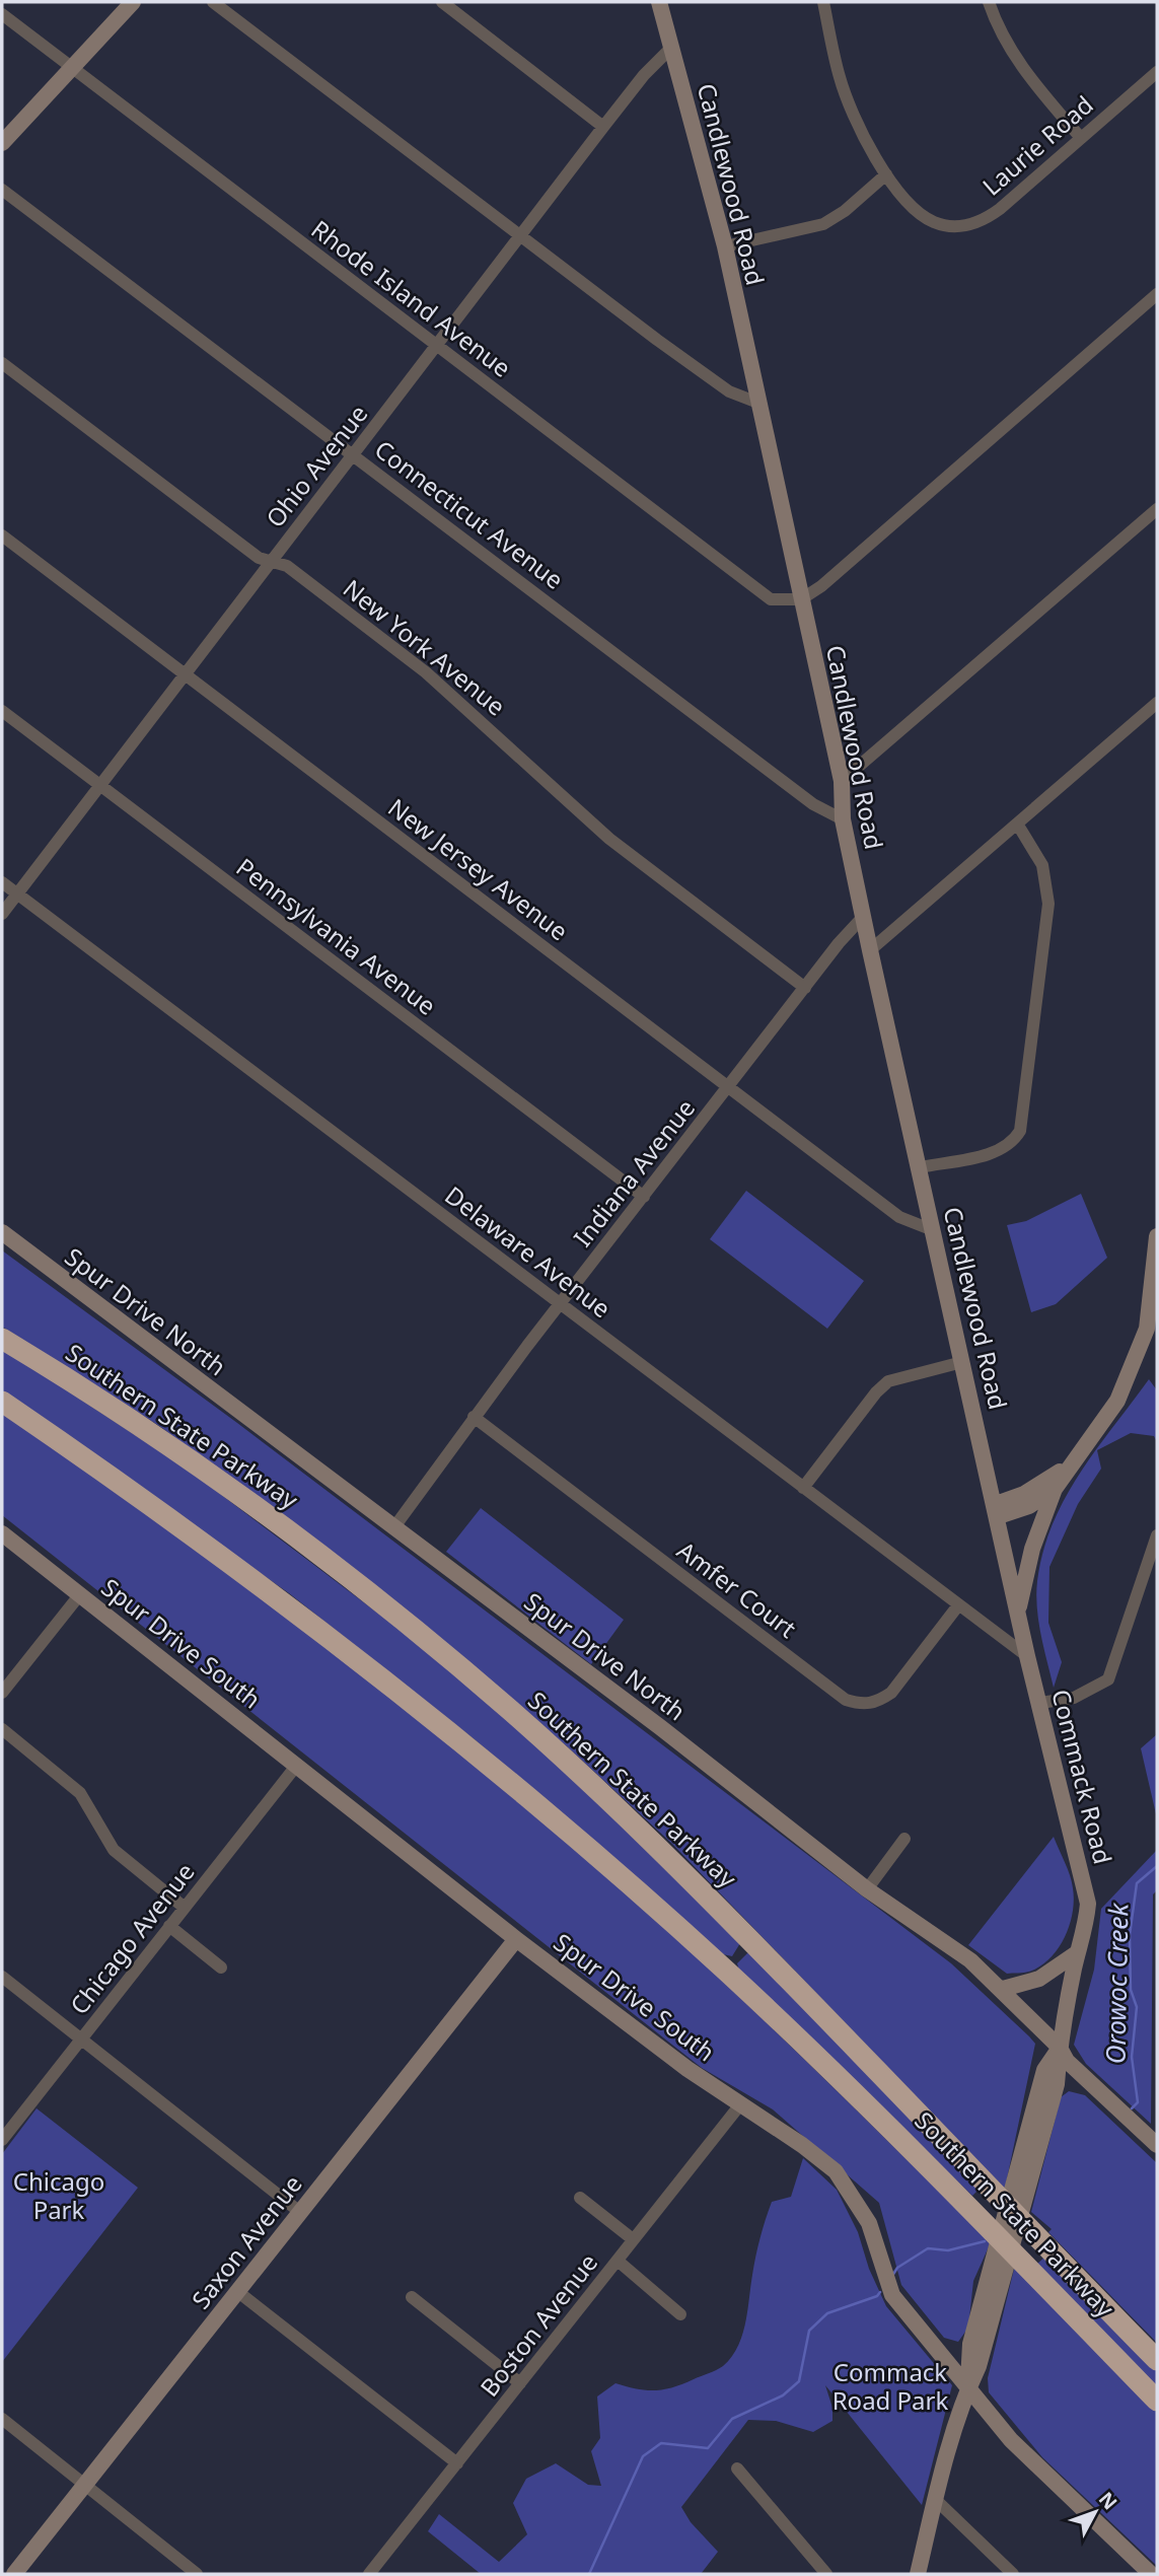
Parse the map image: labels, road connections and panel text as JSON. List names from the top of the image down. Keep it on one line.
{"streets":{"highway":["Southern State Parkway"],"street":["Laurie Road","Candlewood Road","Rhode Island Avenue","Ohio Avenue","Connecticut Avenue","New York Avenue","New Jersey Avenue","Pennsylvania Avenue","Indiana Avenue","Delaware Avenue","Spur Drive North","Amfer Court","Spur Drive South","Commack Road","Chicago Avenue","Saxon Avenue","Boston Avenue"]},"crossings":[["Candlewood Road","Rhode Island Avenue"],["Candlewood Road","Ohio Avenue"],["Candlewood Road","Connecticut Avenue"],["Candlewood Road","New Jersey Avenue"],["Candlewood Road","Indiana Avenue"],["Candlewood Road","Commack Road"],["Rhode Island Avenue","Ohio Avenue"],["Ohio Avenue","Connecticut Avenue"],["Ohio Avenue","New York Avenue"],["Ohio Avenue","New Jersey Avenue"],["Ohio Avenue","Pennsylvania Avenue"],["Ohio Avenue","Delaware Avenue"],["New York Avenue","Indiana Avenue"],["New Jersey Avenue","Indiana Avenue"],["Pennsylvania Avenue","Indiana Avenue"],["Indiana Avenue","Delaware Avenue"],["Indiana Avenue","Spur Drive North"],["Indiana Avenue","Amfer Court"],["Delaware Avenue","Amfer Court"],["Delaware Avenue","Commack Road"],["Spur Drive North","Commack Road"],["Spur Drive South","Commack Road"],["Spur Drive South","Chicago Avenue"],["Spur Drive South","Saxon Avenue"],["Spur Drive South","Boston Avenue"]],"water":["Orowoc Creek"],"parks":["Chicago Park","Commack Road Park"],"north":"top right"}
